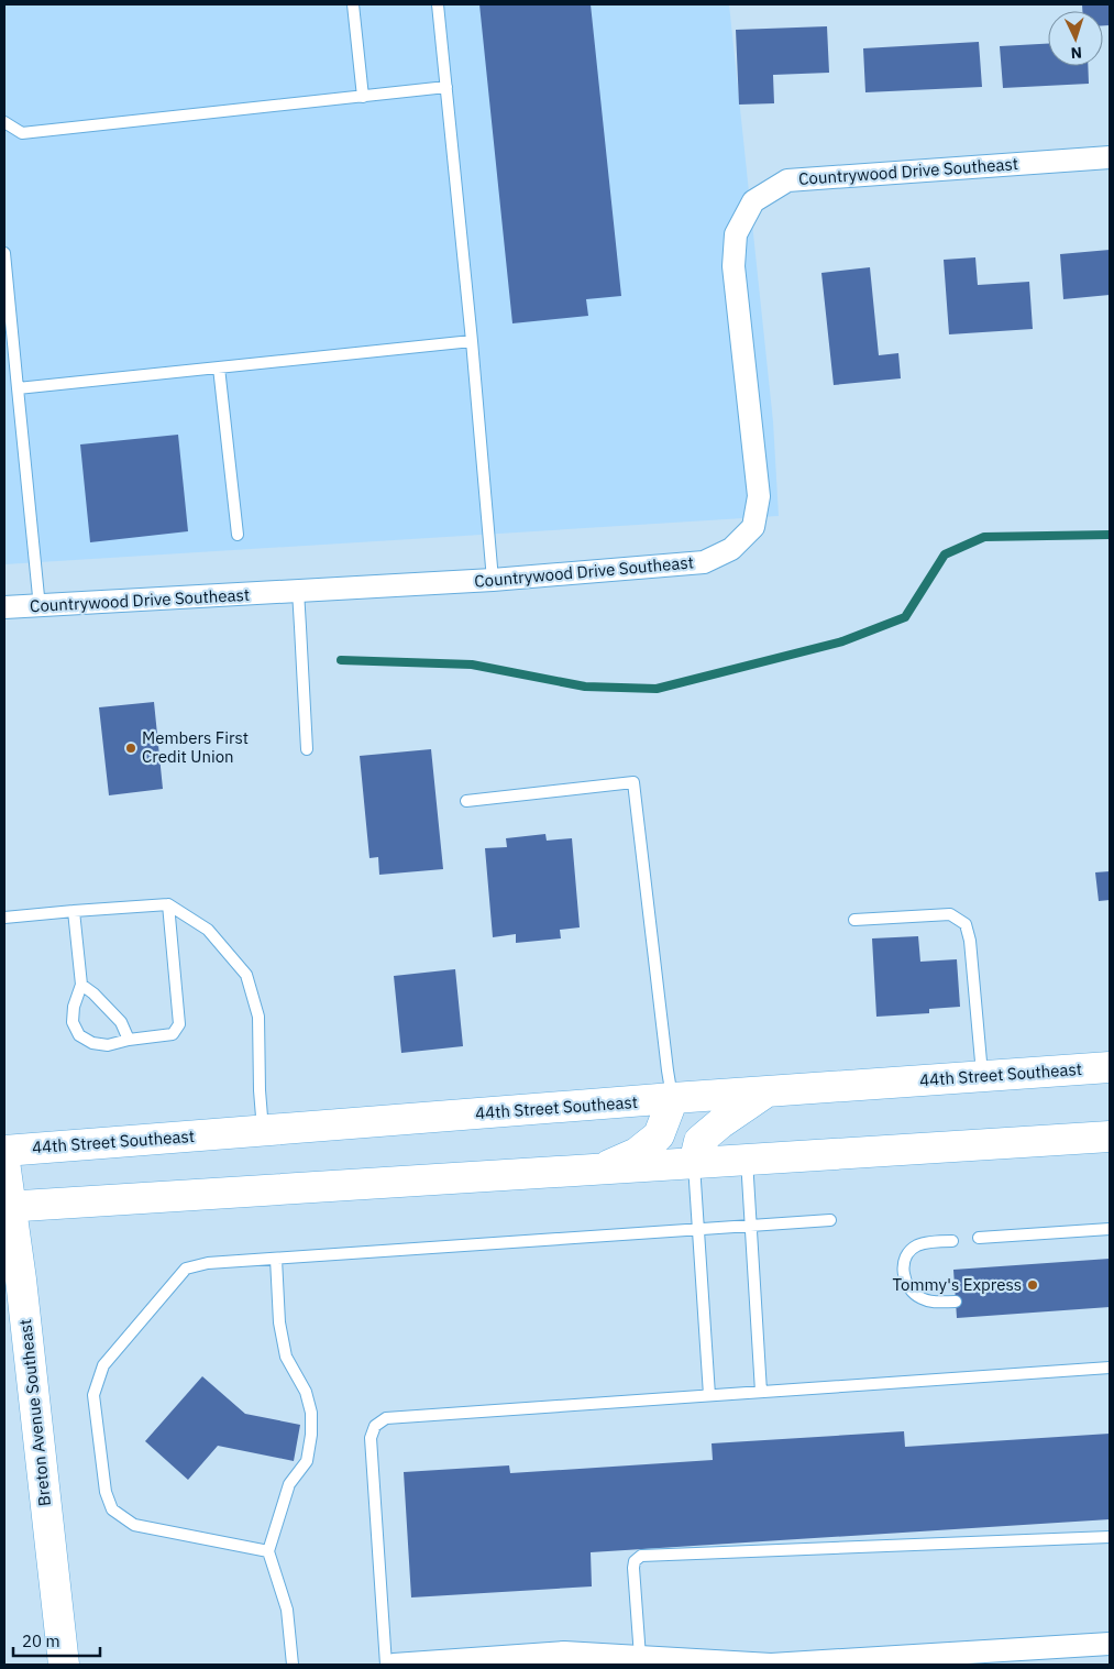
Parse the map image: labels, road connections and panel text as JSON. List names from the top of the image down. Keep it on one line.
{"streets":{"main road":["44th Street Southeast","Breton Avenue Southeast"],"street":["Countrywood Drive Southeast"]},"places":["Members First Credit Union","Tommy's Express"],"scale_bar":"20 m","north":"bottom"}
